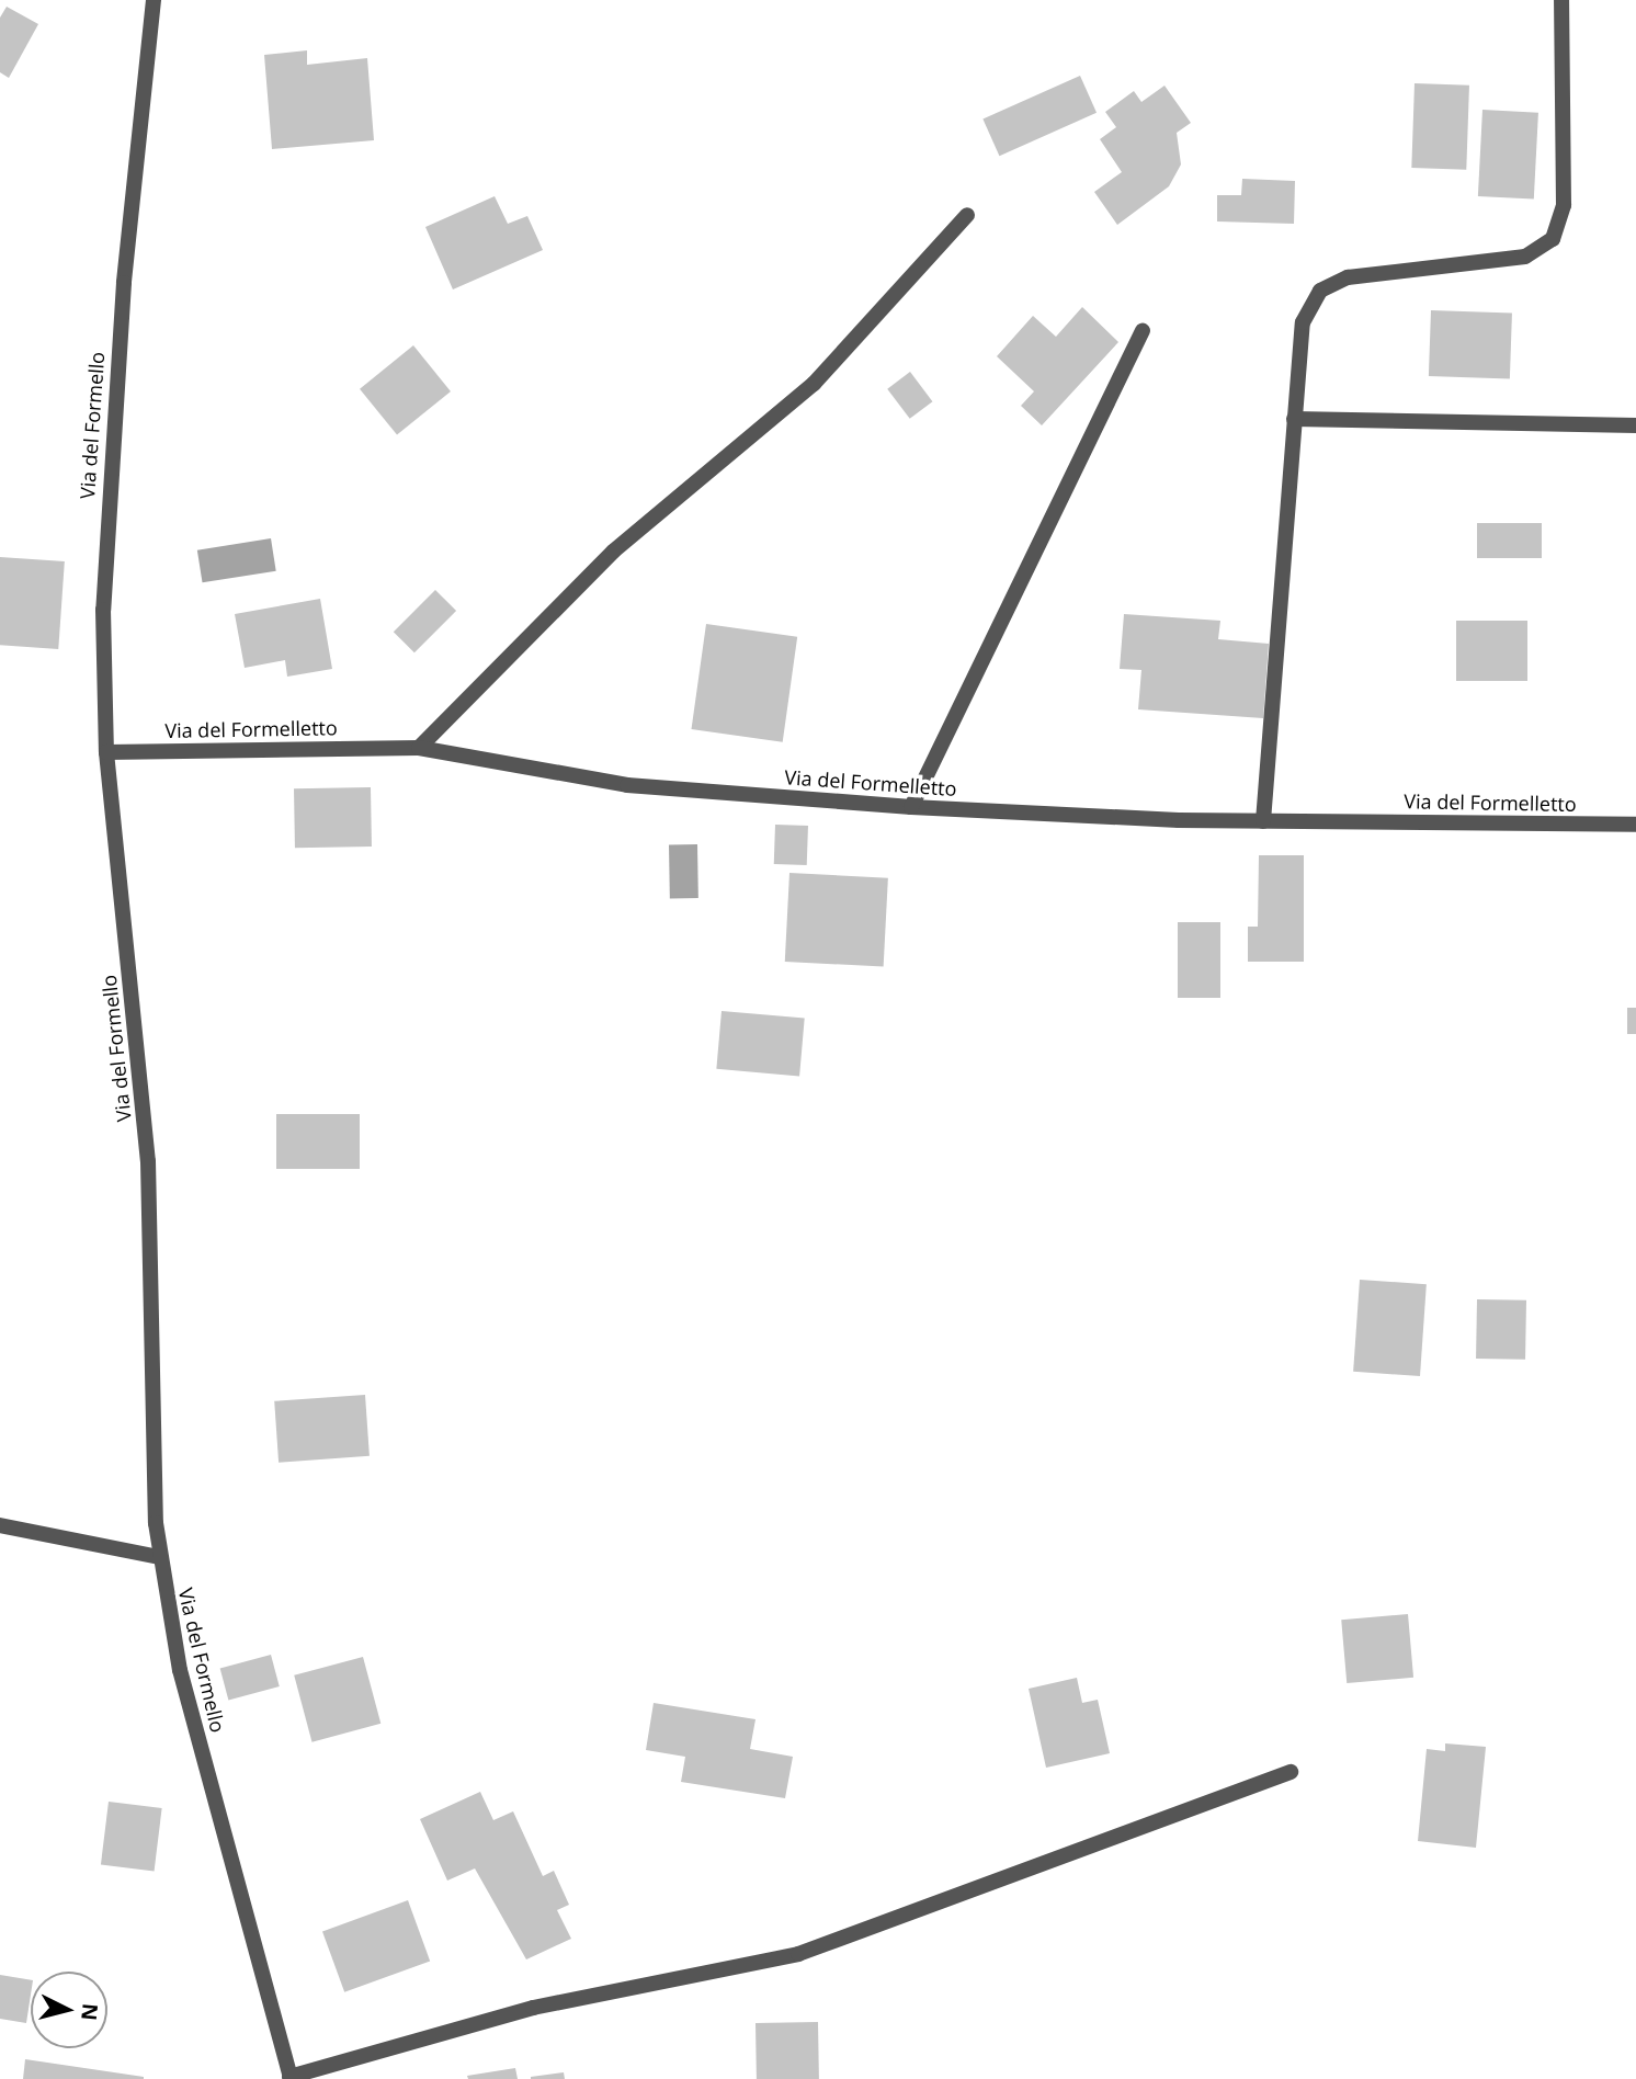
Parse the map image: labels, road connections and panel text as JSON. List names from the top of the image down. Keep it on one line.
{"streets":{"street":["Via del Formello","Via del Formelletto"]},"crossings":[["Via del Formello","Via del Formelletto"]],"north":"right"}
